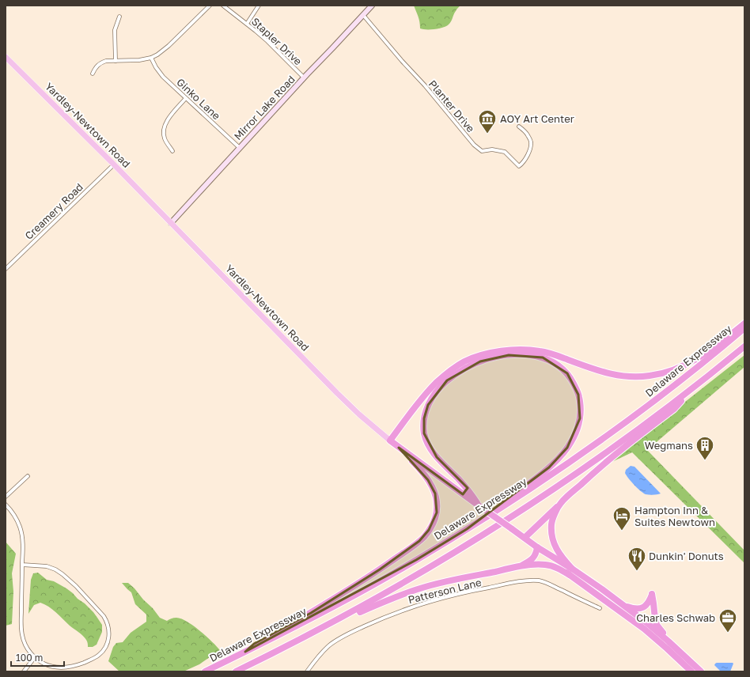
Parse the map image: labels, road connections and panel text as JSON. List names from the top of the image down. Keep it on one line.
{"streets":{"highway":["Yardley-Newtown Road","Delaware Expressway"],"main road":["Mirror Lake Road"],"street":["Stapler Drive","Ginko Lane","Planter Drive","Creamery Road","Patterson Lane"]},"crossings":[["Stapler Drive","Mirror Lake Road"],["Ginko Lane","Mirror Lake Road"],["Planter Drive","Mirror Lake Road"],["Mirror Lake Road","Yardley-Newtown Road"],["Yardley-Newtown Road","Creamery Road"]],"places":{"museum":["AOY Art Center"],"building":["Wegmans"],"hotel":["Hampton Inn & Suites Newtown"],"restaurant":["Dunkin' Donuts"],"office":["Charles Schwab"]},"scale_bar":"100 m"}
